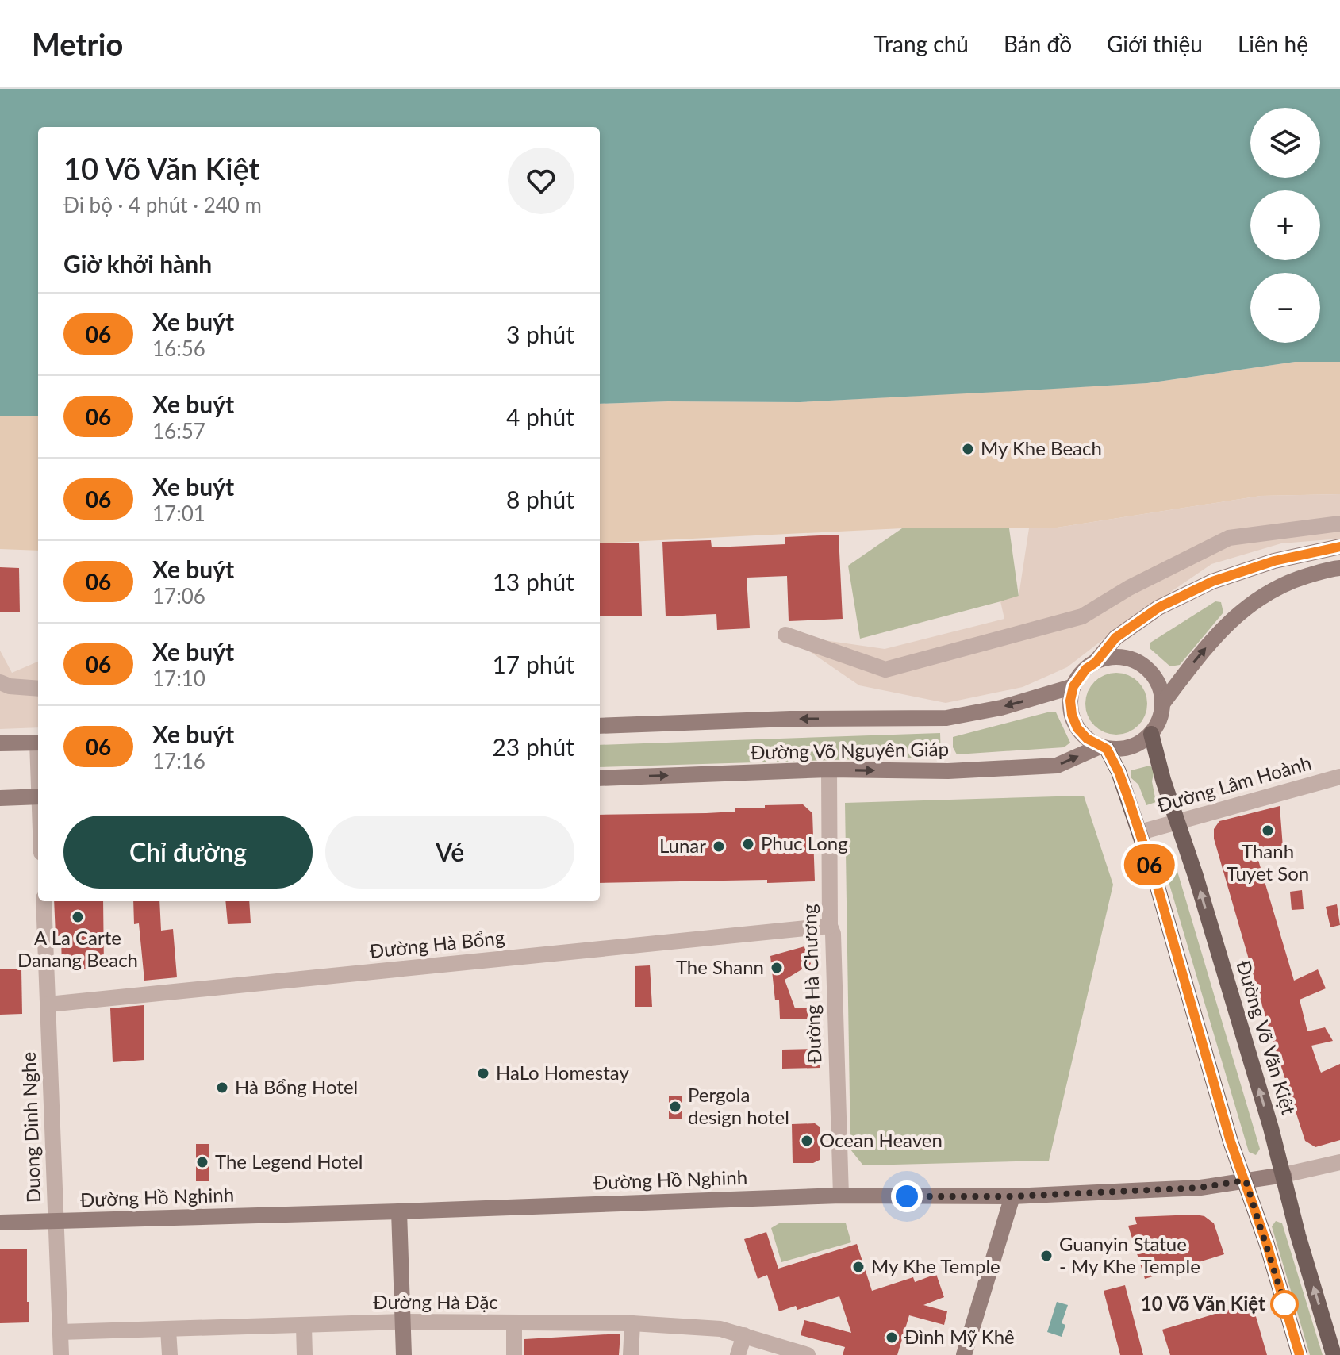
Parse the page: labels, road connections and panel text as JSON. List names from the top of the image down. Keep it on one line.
{"streets":{"main road":["Đường Võ Nguyên Giáp","Đường Võ Văn Kiệt","Đường Hồ Nghinh"],"street":["Đường Lâm Hoành","Đường Hà Bổng","Đường Hà Chương","Duong Dinh Nghe","Đường Hà Đặc"]},"crossings":[["Đường Võ Nguyên Giáp","Đường Hà Chương"],["Đường Võ Nguyên Giáp","Đường Võ Văn Kiệt"],["Đường Lâm Hoành","Đường Võ Văn Kiệt"],["Đường Hà Bổng","Đường Hà Chương"],["Đường Hà Bổng","Duong Dinh Nghe"],["Đường Hà Chương","Đường Hồ Nghinh"],["Đường Võ Văn Kiệt","Đường Hồ Nghinh"],["Duong Dinh Nghe","Đường Hồ Nghinh"],["Duong Dinh Nghe","Đường Hà Đặc"]],"places":["My Khe Beach","Thanh Tuyet Son","Phuc Long","Lunar","A La Carte Danang Beach","The Shann","HaLo Homestay","Hà Bổng Hotel","Pergola design hotel","Ocean Heaven","The Legend Hotel","Guanyin Statue - My Khe Temple","My Khe Temple","10 Võ Văn Kiệt","Đình Mỹ Khê"],"lines":["bus line 06"],"page":{"header":"Metrio","nav":["Trang chủ","Bản đồ","Giới thiệu","Liên hệ"],"on_map":"06","map_buttons":["+","−"],"heading":[["10 Võ Văn Kiệt","Đi bộ · 4 phút · 240 m"],"Giờ khởi hành"],"list":[{"mark":"06","name":"Xe buýt","note":"16:56","value":"3 phút"},{"mark":"06","name":"Xe buýt","note":"16:57","value":"4 phút"},{"mark":"06","name":"Xe buýt","note":"17:01","value":"8 phút"},{"mark":"06","name":"Xe buýt","note":"17:06","value":"13 phút"},{"mark":"06","name":"Xe buýt","note":"17:10","value":"17 phút"},{"mark":"06","name":"Xe buýt","note":"17:16","value":"23 phút"}],"buttons":["Chỉ đường","Vé"]}}
